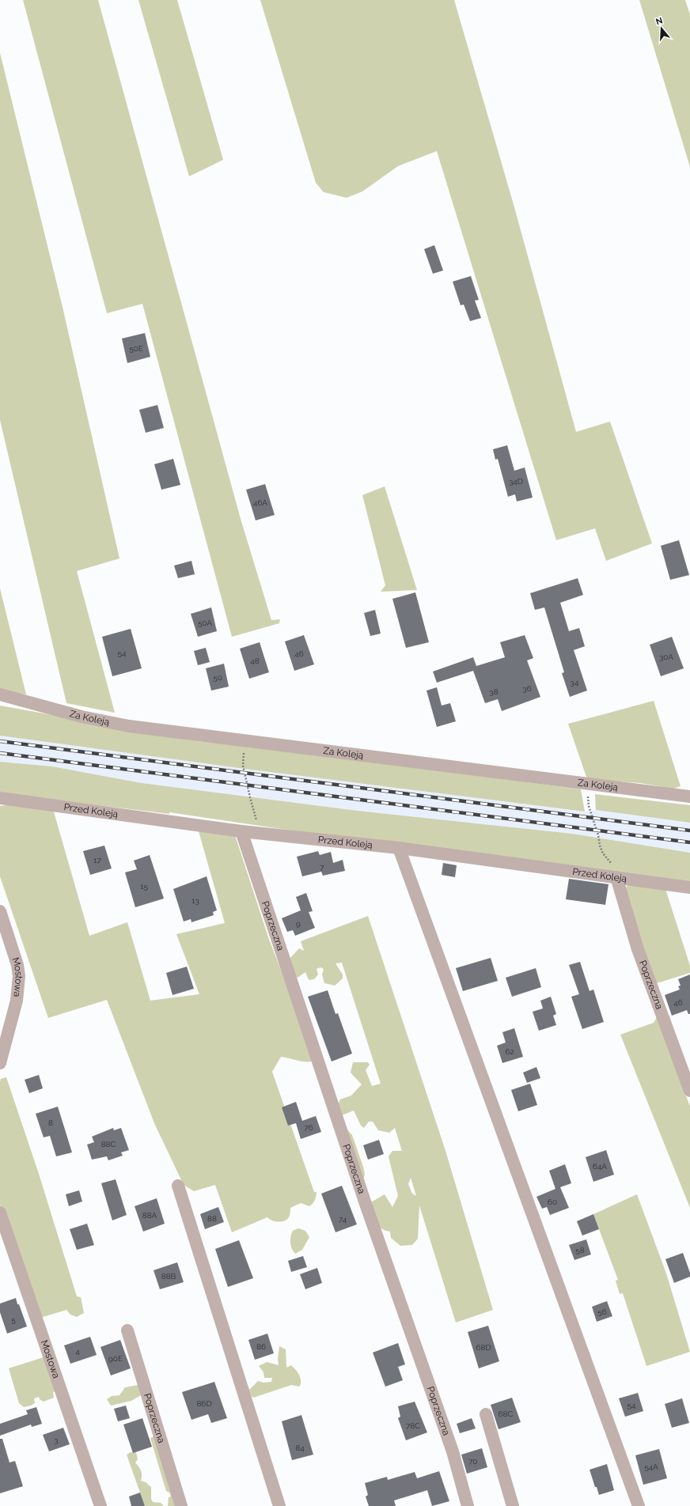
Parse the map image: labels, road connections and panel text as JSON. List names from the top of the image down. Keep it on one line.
{"streets":{"street":["Za Koleją","Przed Koleją","Poprzeczna","Mostowa"]},"crossings":[["Przed Koleją","Poprzeczna"]],"house_numbers":["50E","34D","46A","50A","54","46","30A","48","50","34","36","38","17","7","15","13","9","46","62","8","76","88C","64A","60","88A","88","74","58","88B","56","5","86","68D","4","90E","86D","54","68C","78C","3","84","70","54A"],"north":"top"}
